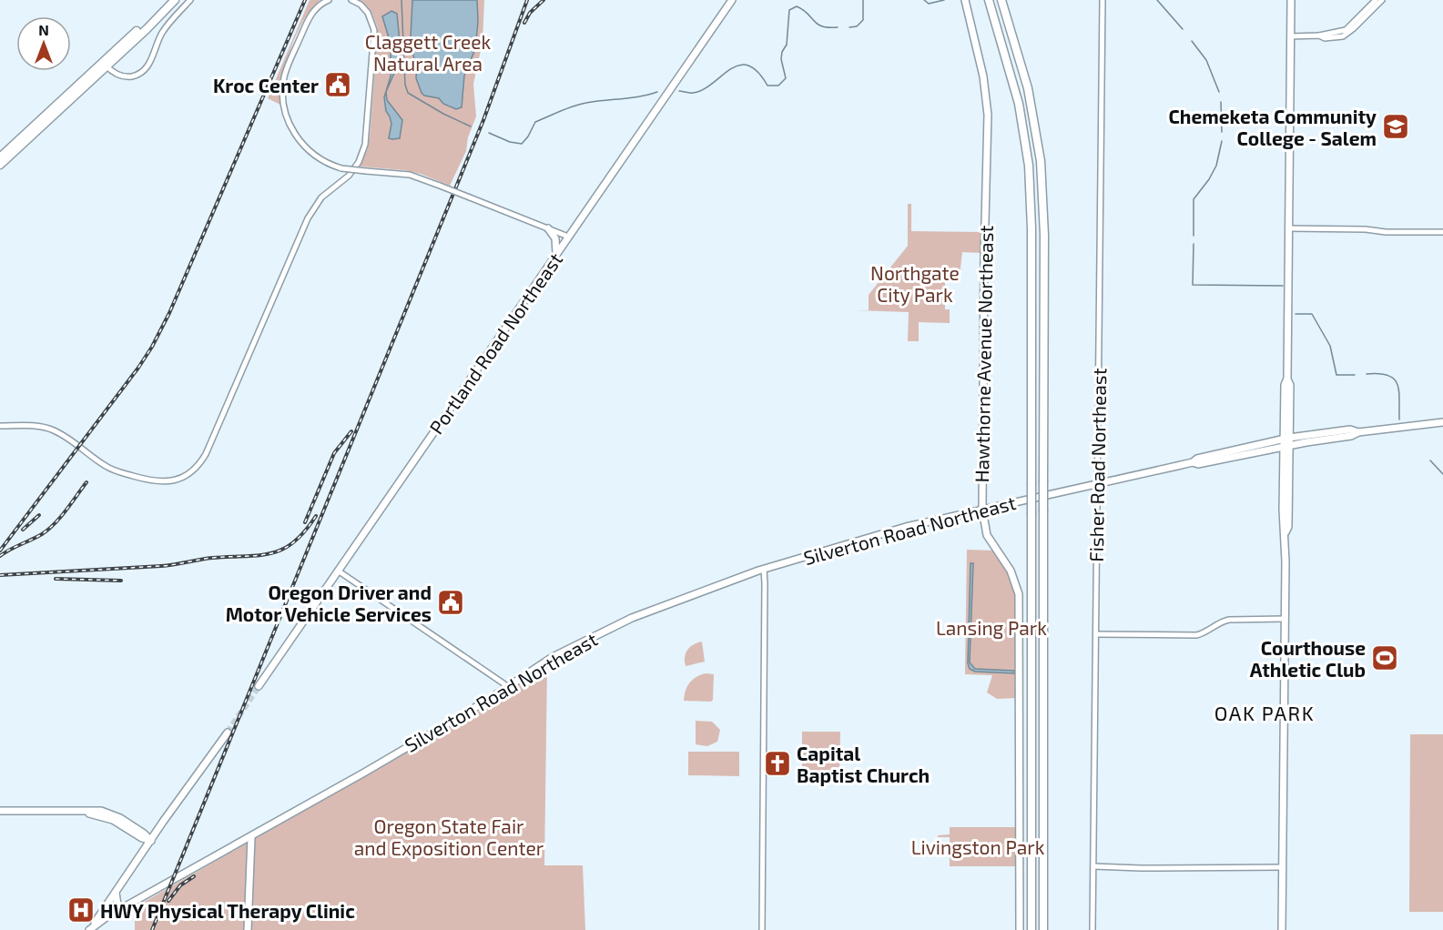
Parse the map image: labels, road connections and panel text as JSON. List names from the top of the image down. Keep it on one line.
{"streets":{"main road":["Portland Road Northeast","Hawthorne Avenue Northeast","Silverton Road Northeast"],"street":["Fisher Road Northeast"]},"crossings":[["Hawthorne Avenue Northeast","Silverton Road Northeast"],["Fisher Road Northeast","Silverton Road Northeast"]],"districts":["OAK PARK"],"parks":["Claggett Creek Natural Area","Northgate City Park","Lansing Park","Oregon State Fair and Exposition Center","Livingston Park"],"places":{"public building":["Kroc Center","Oregon Driver and Motor Vehicle Services"],"school or university":["Chemeketa Community College - Salem"],"sports":["Courthouse Athletic Club"],"church":["Capital Baptist Church"],"hospital":["HWY Physical Therapy Clinic"]},"north":"top"}
